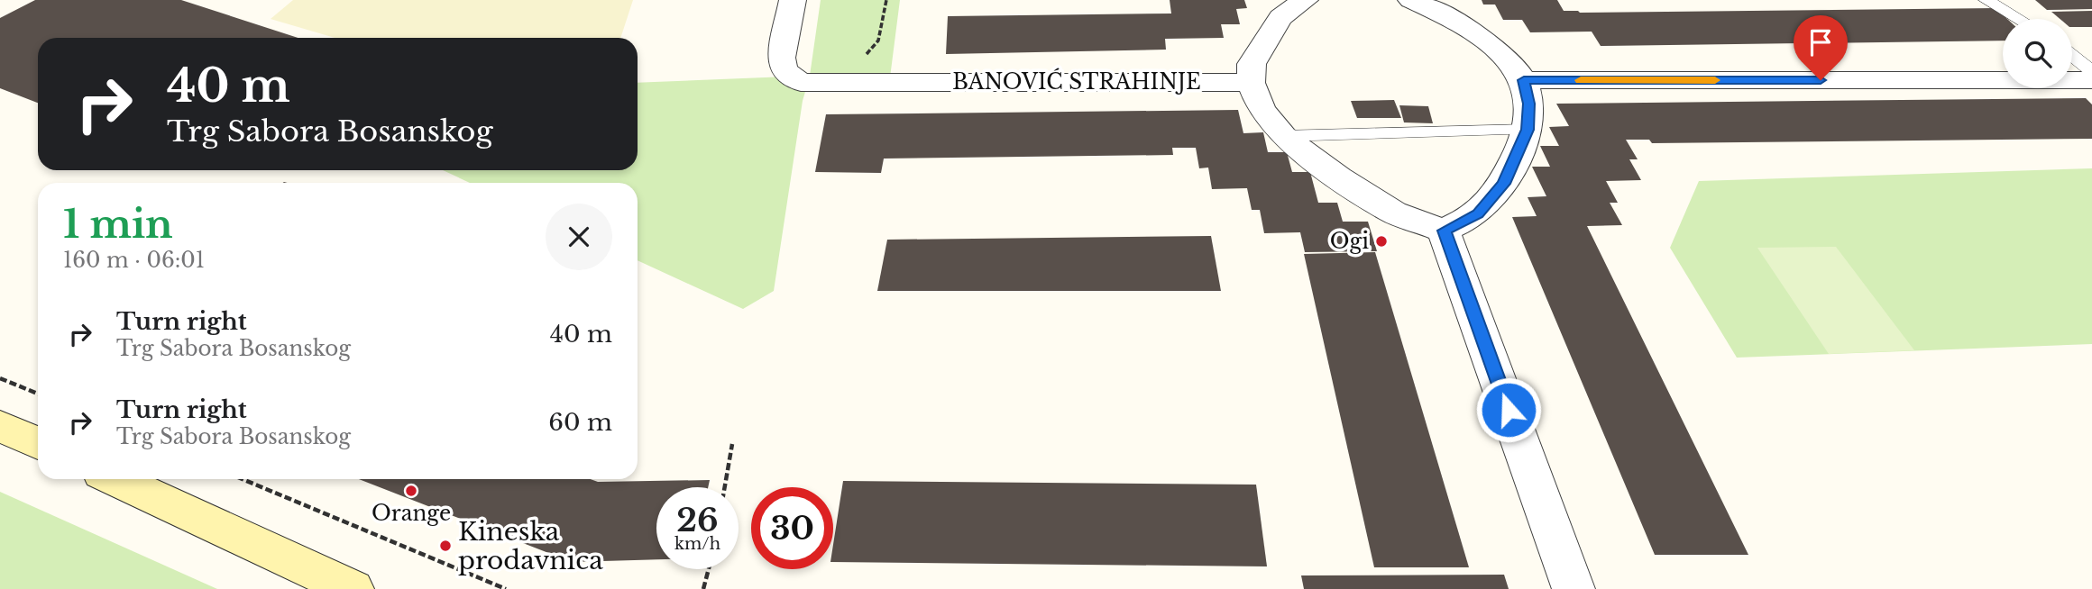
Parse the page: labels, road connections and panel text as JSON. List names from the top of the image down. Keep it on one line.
{"streets":{"street":["BANOVIĆ STRAHINJE"]},"places":["Ogi","Orange","Kineska prodavnica"],"page":{"turn":["40 m","Trg Sabora Bosanskog"],"heading":["1 min","160 m · 06:01"],"list":[{"name":"Turn right","note":"Trg Sabora Bosanskog","value":"40 m"},{"name":"Turn right","note":"Trg Sabora Bosanskog","value":"60 m"}],"speed":"26 km/h","limit":"30"}}
